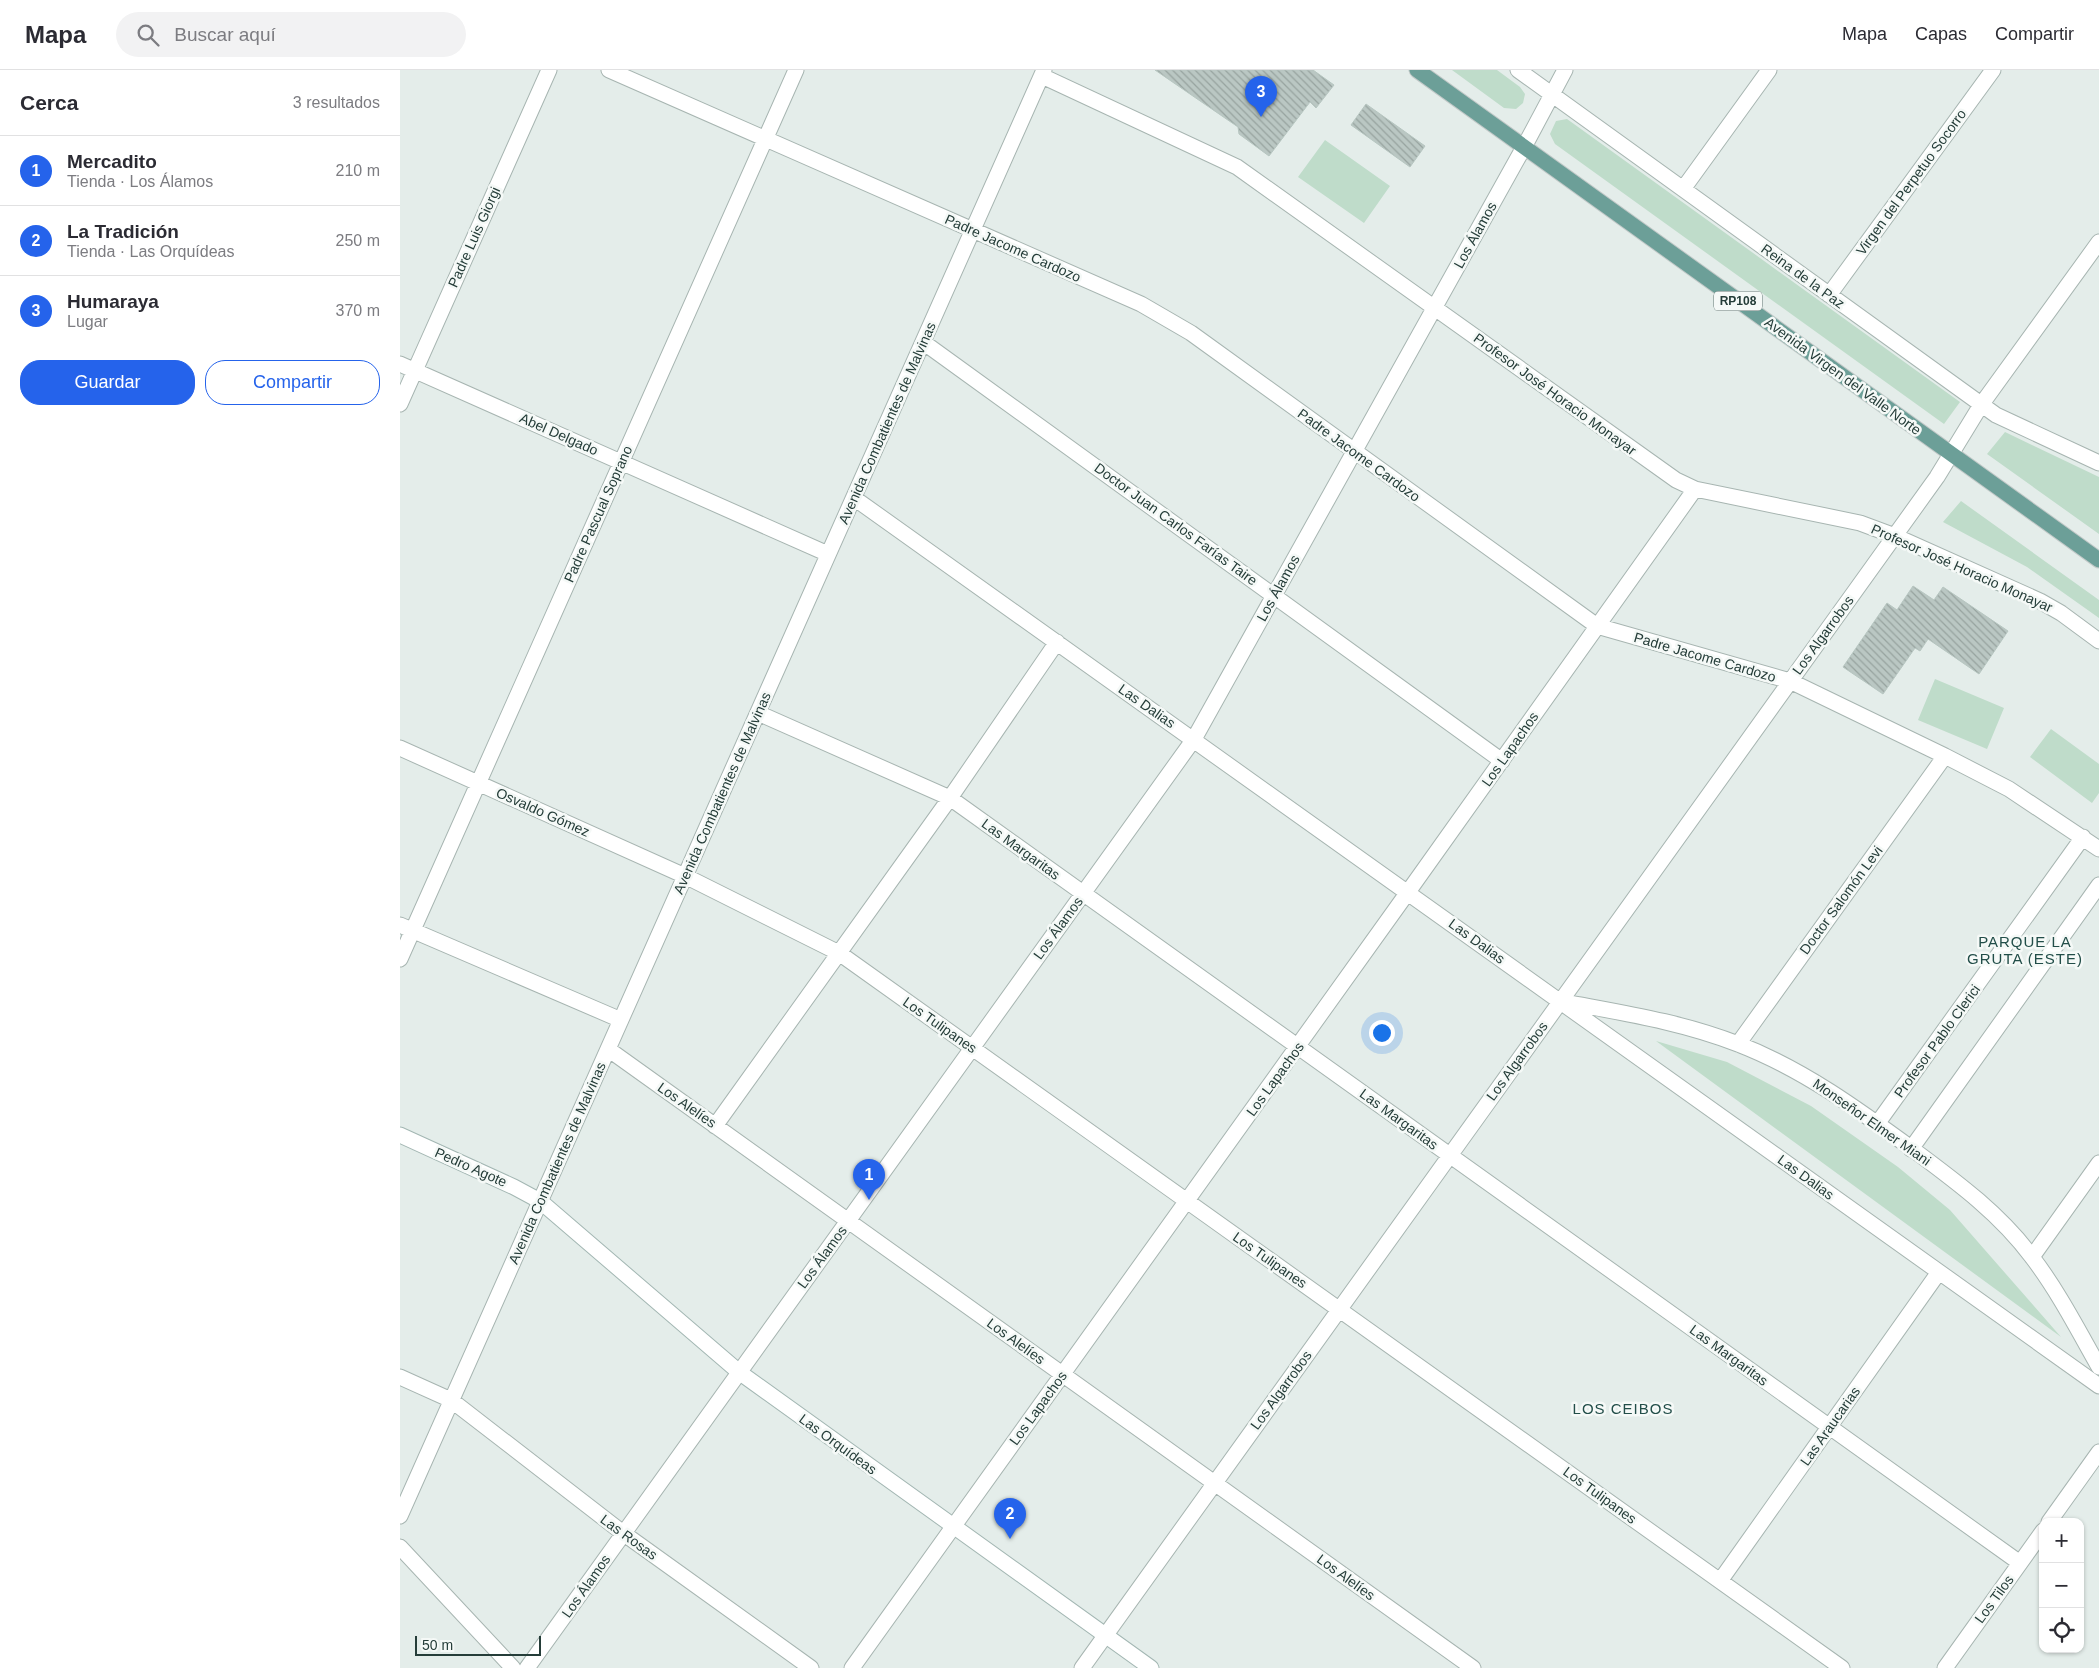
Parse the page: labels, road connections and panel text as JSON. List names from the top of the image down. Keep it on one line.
{"streets":{"main road":["RP108","Avenida Virgen del Valle Norte"],"street":["Virgen del Perpetuo Socorro","Los Álamos","Padre Luis Giorgi","Padre Jacome Cardozo","Reina de la Paz","Profesor José Horacio Monayar","Avenida Combatientes de Malvinas","Abel Delgado","Padre Pascual Soprano","Doctor Juan Carlos Farías Taire","Los Algarrobos","Las Dalias","Los Lapachos","Osvaldo Gómez","Las Margaritas","Doctor Salomón Levi","Los Tulipanes","Profesor Pablo Clerici","Los Alelíes","Monseñor Elmer Miani","Pedro Agote","Las Araucarias","Las Orquídeas","Las Rosas","Los Tilos"]},"crossings":[["Virgen del Perpetuo Socorro","Reina de la Paz"],["Los Álamos","Padre Jacome Cardozo"],["Los Álamos","Reina de la Paz"],["Los Álamos","Avenida Virgen del Valle Norte"],["Los Álamos","Profesor José Horacio Monayar"],["Los Álamos","Doctor Juan Carlos Farías Taire"],["Los Álamos","Las Dalias"],["Los Álamos","Las Margaritas"],["Los Álamos","Los Tulipanes"],["Los Álamos","Los Alelíes"],["Los Álamos","Las Orquídeas"],["Los Álamos","Las Rosas"],["Padre Luis Giorgi","Abel Delgado"],["Padre Jacome Cardozo","Avenida Combatientes de Malvinas"],["Padre Jacome Cardozo","Padre Pascual Soprano"],["Padre Jacome Cardozo","Los Algarrobos"],["Padre Jacome Cardozo","Los Lapachos"],["Padre Jacome Cardozo","Doctor Salomón Levi"],["Padre Jacome Cardozo","Profesor Pablo Clerici"],["Reina de la Paz","Los Algarrobos"],["Avenida Virgen del Valle Norte","Los Algarrobos"],["Profesor José Horacio Monayar","Avenida Combatientes de Malvinas"],["Profesor José Horacio Monayar","Los Algarrobos"],["Profesor José Horacio Monayar","Los Lapachos"],["Avenida Combatientes de Malvinas","Abel Delgado"],["Avenida Combatientes de Malvinas","Doctor Juan Carlos Farías Taire"],["Avenida Combatientes de Malvinas","Las Dalias"],["Avenida Combatientes de Malvinas","Osvaldo Gómez"],["Avenida Combatientes de Malvinas","Las Margaritas"],["Avenida Combatientes de Malvinas","Los Tulipanes"],["Avenida Combatientes de Malvinas","Los Alelíes"],["Avenida Combatientes de Malvinas","Pedro Agote"],["Avenida Combatientes de Malvinas","Las Orquídeas"],["Avenida Combatientes de Malvinas","Las Rosas"],["Abel Delgado","Padre Pascual Soprano"],["Padre Pascual Soprano","Osvaldo Gómez"],["Doctor Juan Carlos Farías Taire","Los Lapachos"],["Los Algarrobos","Las Dalias"],["Los Algarrobos","Las Margaritas"],["Los Algarrobos","Los Tulipanes"],["Los Algarrobos","Los Alelíes"],["Los Algarrobos","Monseñor Elmer Miani"],["Los Algarrobos","Las Orquídeas"],["Las Dalias","Los Lapachos"],["Las Dalias","Monseñor Elmer Miani"],["Las Dalias","Las Araucarias"],["Los Lapachos","Las Margaritas"],["Los Lapachos","Los Tulipanes"],["Los Lapachos","Los Alelíes"],["Los Lapachos","Las Orquídeas"],["Osvaldo Gómez","Los Tulipanes"],["Las Margaritas","Las Araucarias"],["Las Margaritas","Los Tilos"],["Doctor Salomón Levi","Monseñor Elmer Miani"],["Los Tulipanes","Las Araucarias"],["Profesor Pablo Clerici","Monseñor Elmer Miani"],["Pedro Agote","Las Orquídeas"]],"districts":["PARQUE LA GRUTA (ESTE)","LOS CEIBOS"],"scale_bar":"50 m","page":{"header":"Mapa","search":"Buscar aquí","nav":["Mapa","Capas","Compartir"],"heading":["Cerca","3 resultados"],"pins":["3","1","2"],"list":[{"mark":"1","name":"Mercadito","note":"Tienda · Los Álamos","value":"210 m"},{"mark":"2","name":"La Tradición","note":"Tienda · Las Orquídeas","value":"250 m"},{"mark":"3","name":"Humaraya","note":"Lugar","value":"370 m"}],"buttons":["Guardar","Compartir"],"map_buttons":["+","−"],"scale":"50 m"}}
